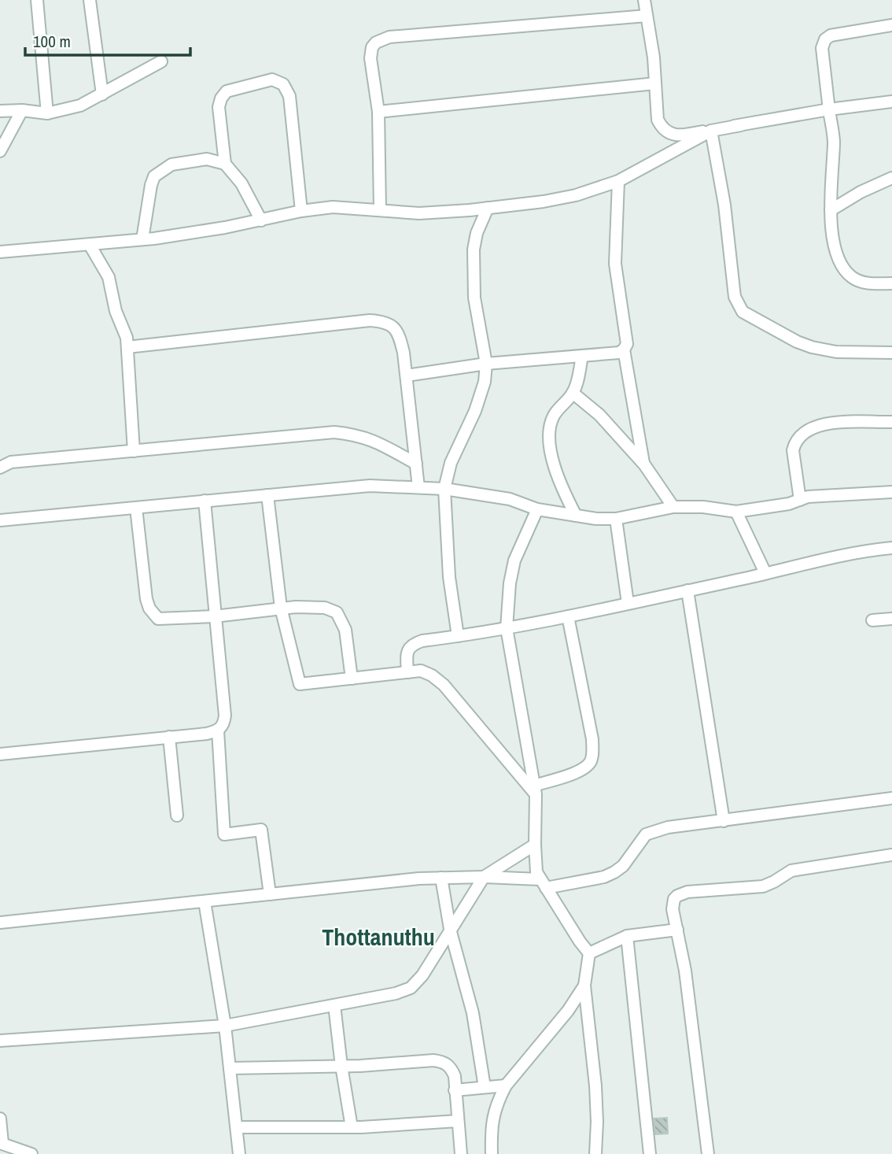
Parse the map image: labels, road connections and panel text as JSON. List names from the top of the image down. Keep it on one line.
{"districts":["Thottanuthu"],"scale_bar":"100 m"}
